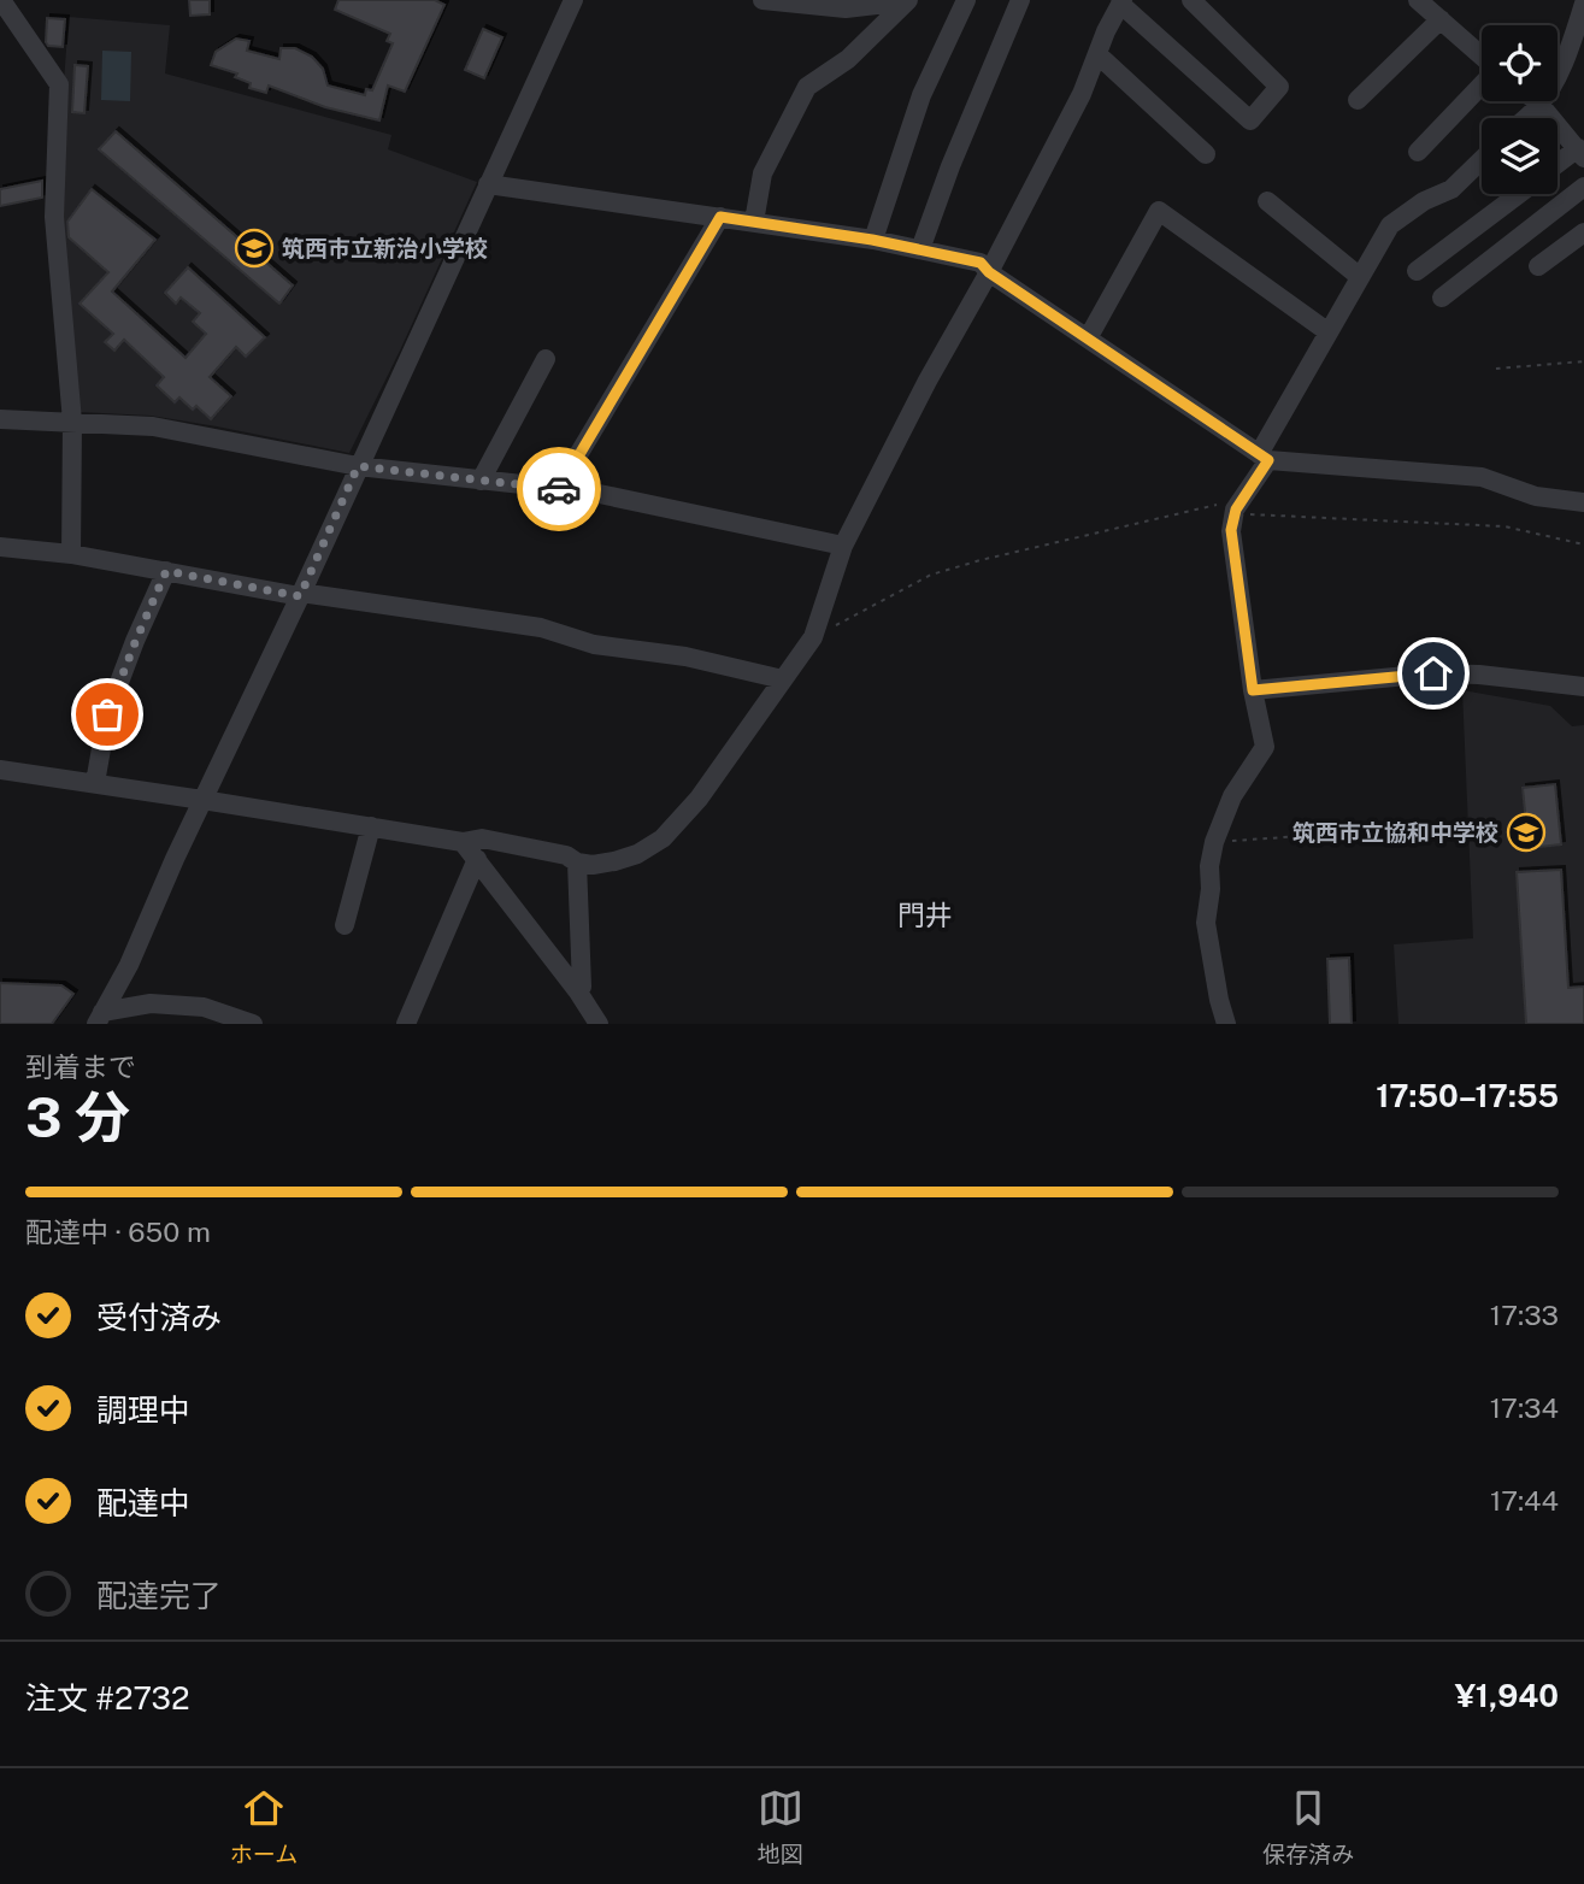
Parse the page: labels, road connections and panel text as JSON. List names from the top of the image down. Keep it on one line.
{"districts":["門井"],"places":{"school or university":["筑西市立新治小学校","筑西市立協和中学校"]},"page":{"heading":["3 分","到着まで","17:50–17:55"],"panel":["注文 #2732","¥1,940"],"bar":"配達中 · 650 m","list":[["受付済み","17:33"],["調理中","17:34"],["配達中","17:44"],"配達完了"],"tabs":["ホーム","地図","保存済み"]}}
